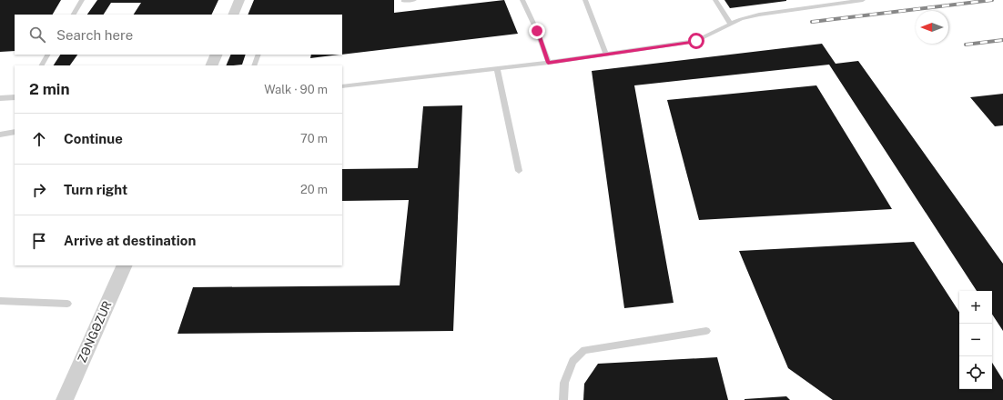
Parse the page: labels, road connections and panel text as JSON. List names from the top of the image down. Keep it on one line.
{"streets":{"street":["ZƏNGƏZUR"]},"north":"left","page":{"search":"Search here","heading":["2 min","Walk · 90 m"],"list":[["Continue","70 m"],["Turn right","20 m"],"Arrive at destination"],"map_buttons":["+","−"]}}
